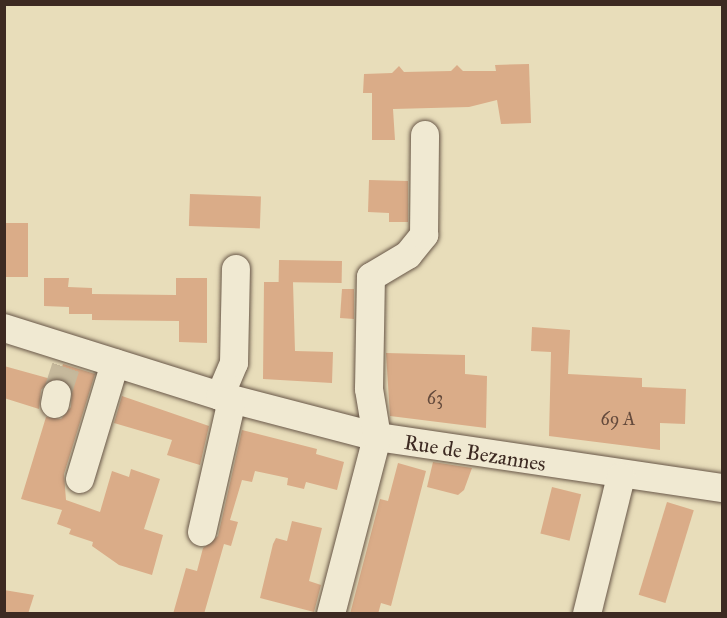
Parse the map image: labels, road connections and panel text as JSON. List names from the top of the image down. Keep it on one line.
{"streets":{"street":["Rue de Bezannes"]},"house_numbers":["63","69 A"]}
